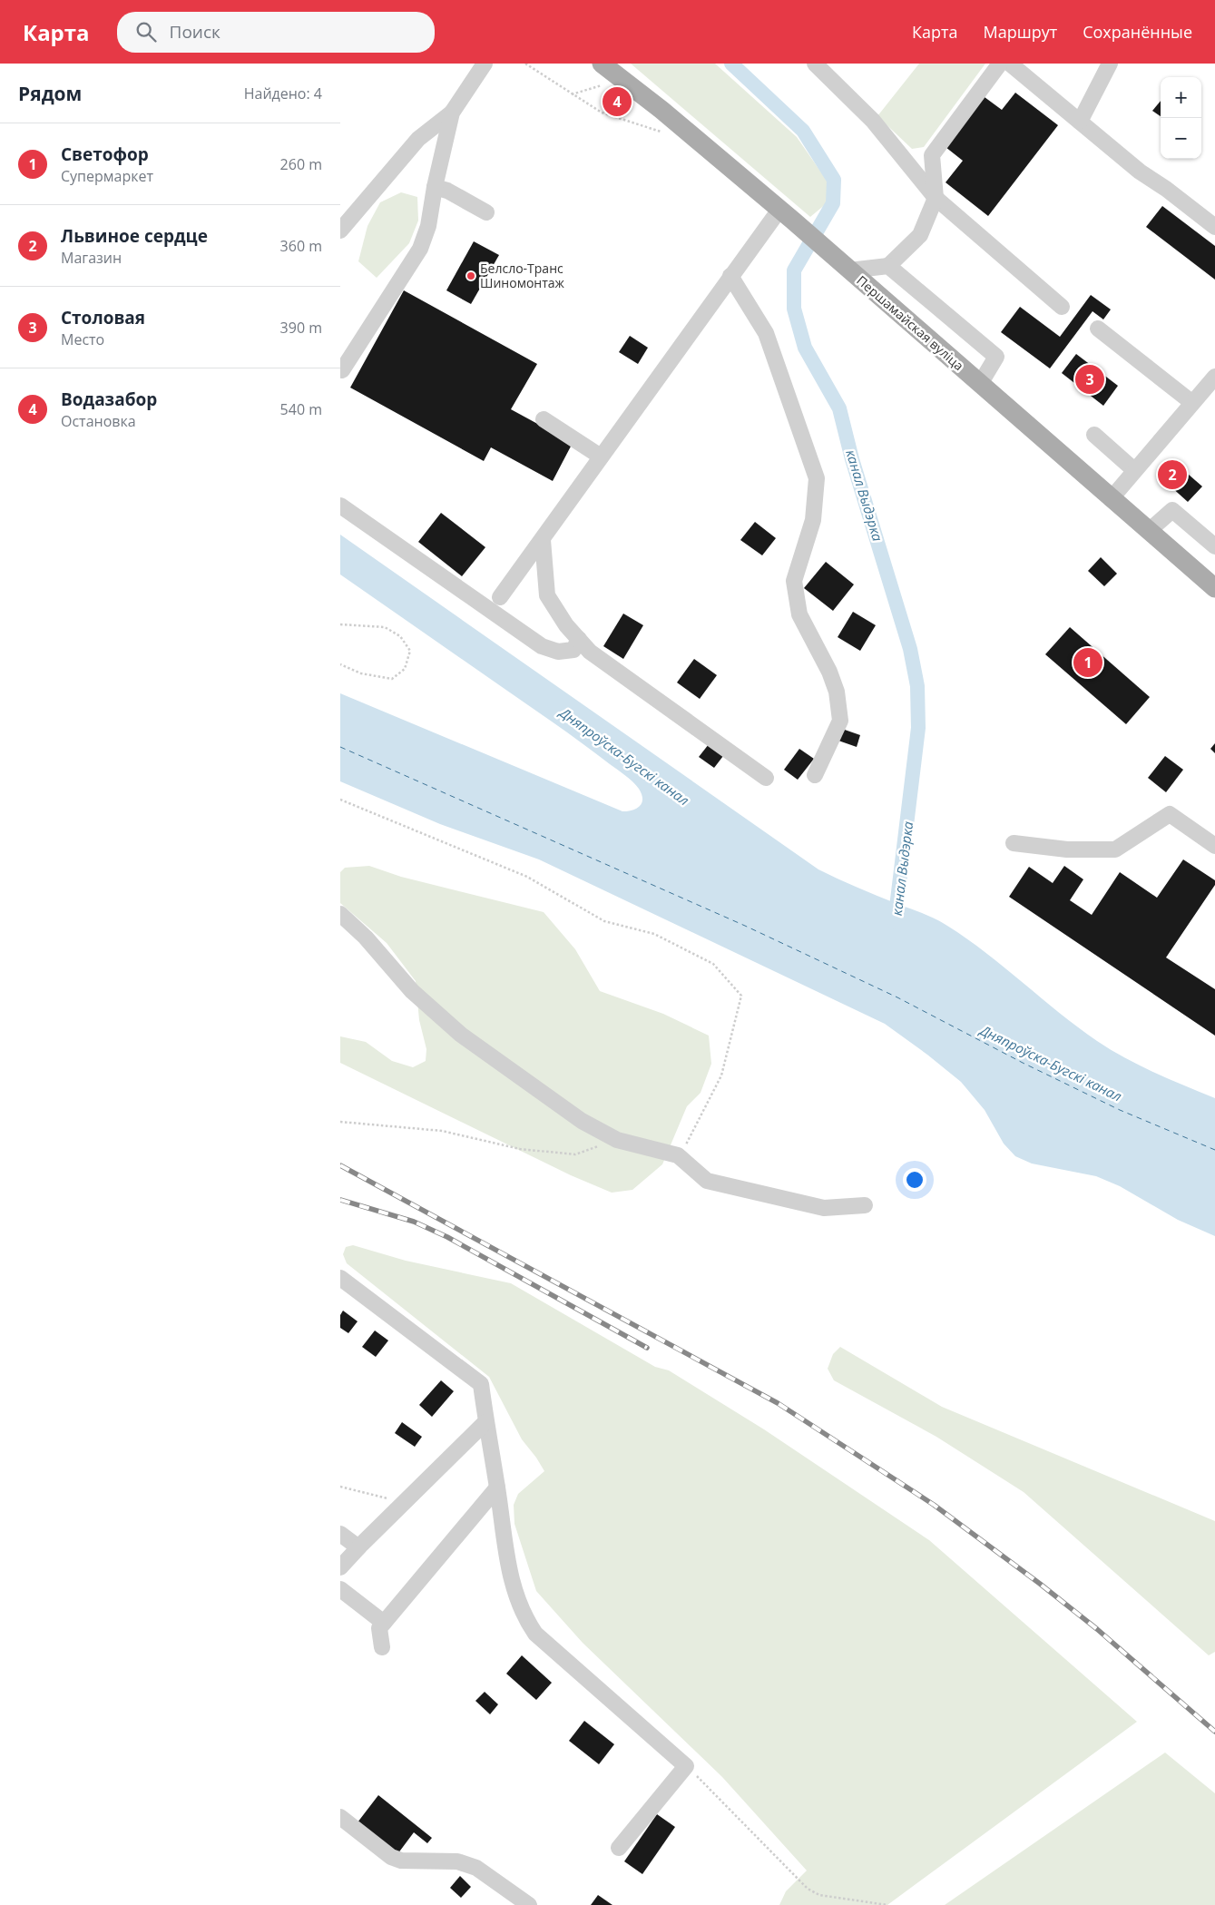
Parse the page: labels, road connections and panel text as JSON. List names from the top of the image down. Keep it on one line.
{"streets":{"main road":["Першамайская вуліца"]},"water":["канал Выдэрка","Дняпроўска-Бугскі канал"],"places":["Белсло-Транс Шиномонтаж"],"page":{"header":"Карта","search":"Поиск","nav":["Карта","Маршрут","Сохранённые"],"heading":["Рядом","Найдено: 4"],"map_buttons":["+","−"],"pins":["4","3","2","1"],"list":[{"mark":"1","name":"Светофор","note":"Супермаркет","value":"260 m"},{"mark":"2","name":"Львиное сердце","note":"Магазин","value":"360 m"},{"mark":"3","name":"Столовая","note":"Место","value":"390 m"},{"mark":"4","name":"Водазабор","note":"Остановка","value":"540 m"}]}}
